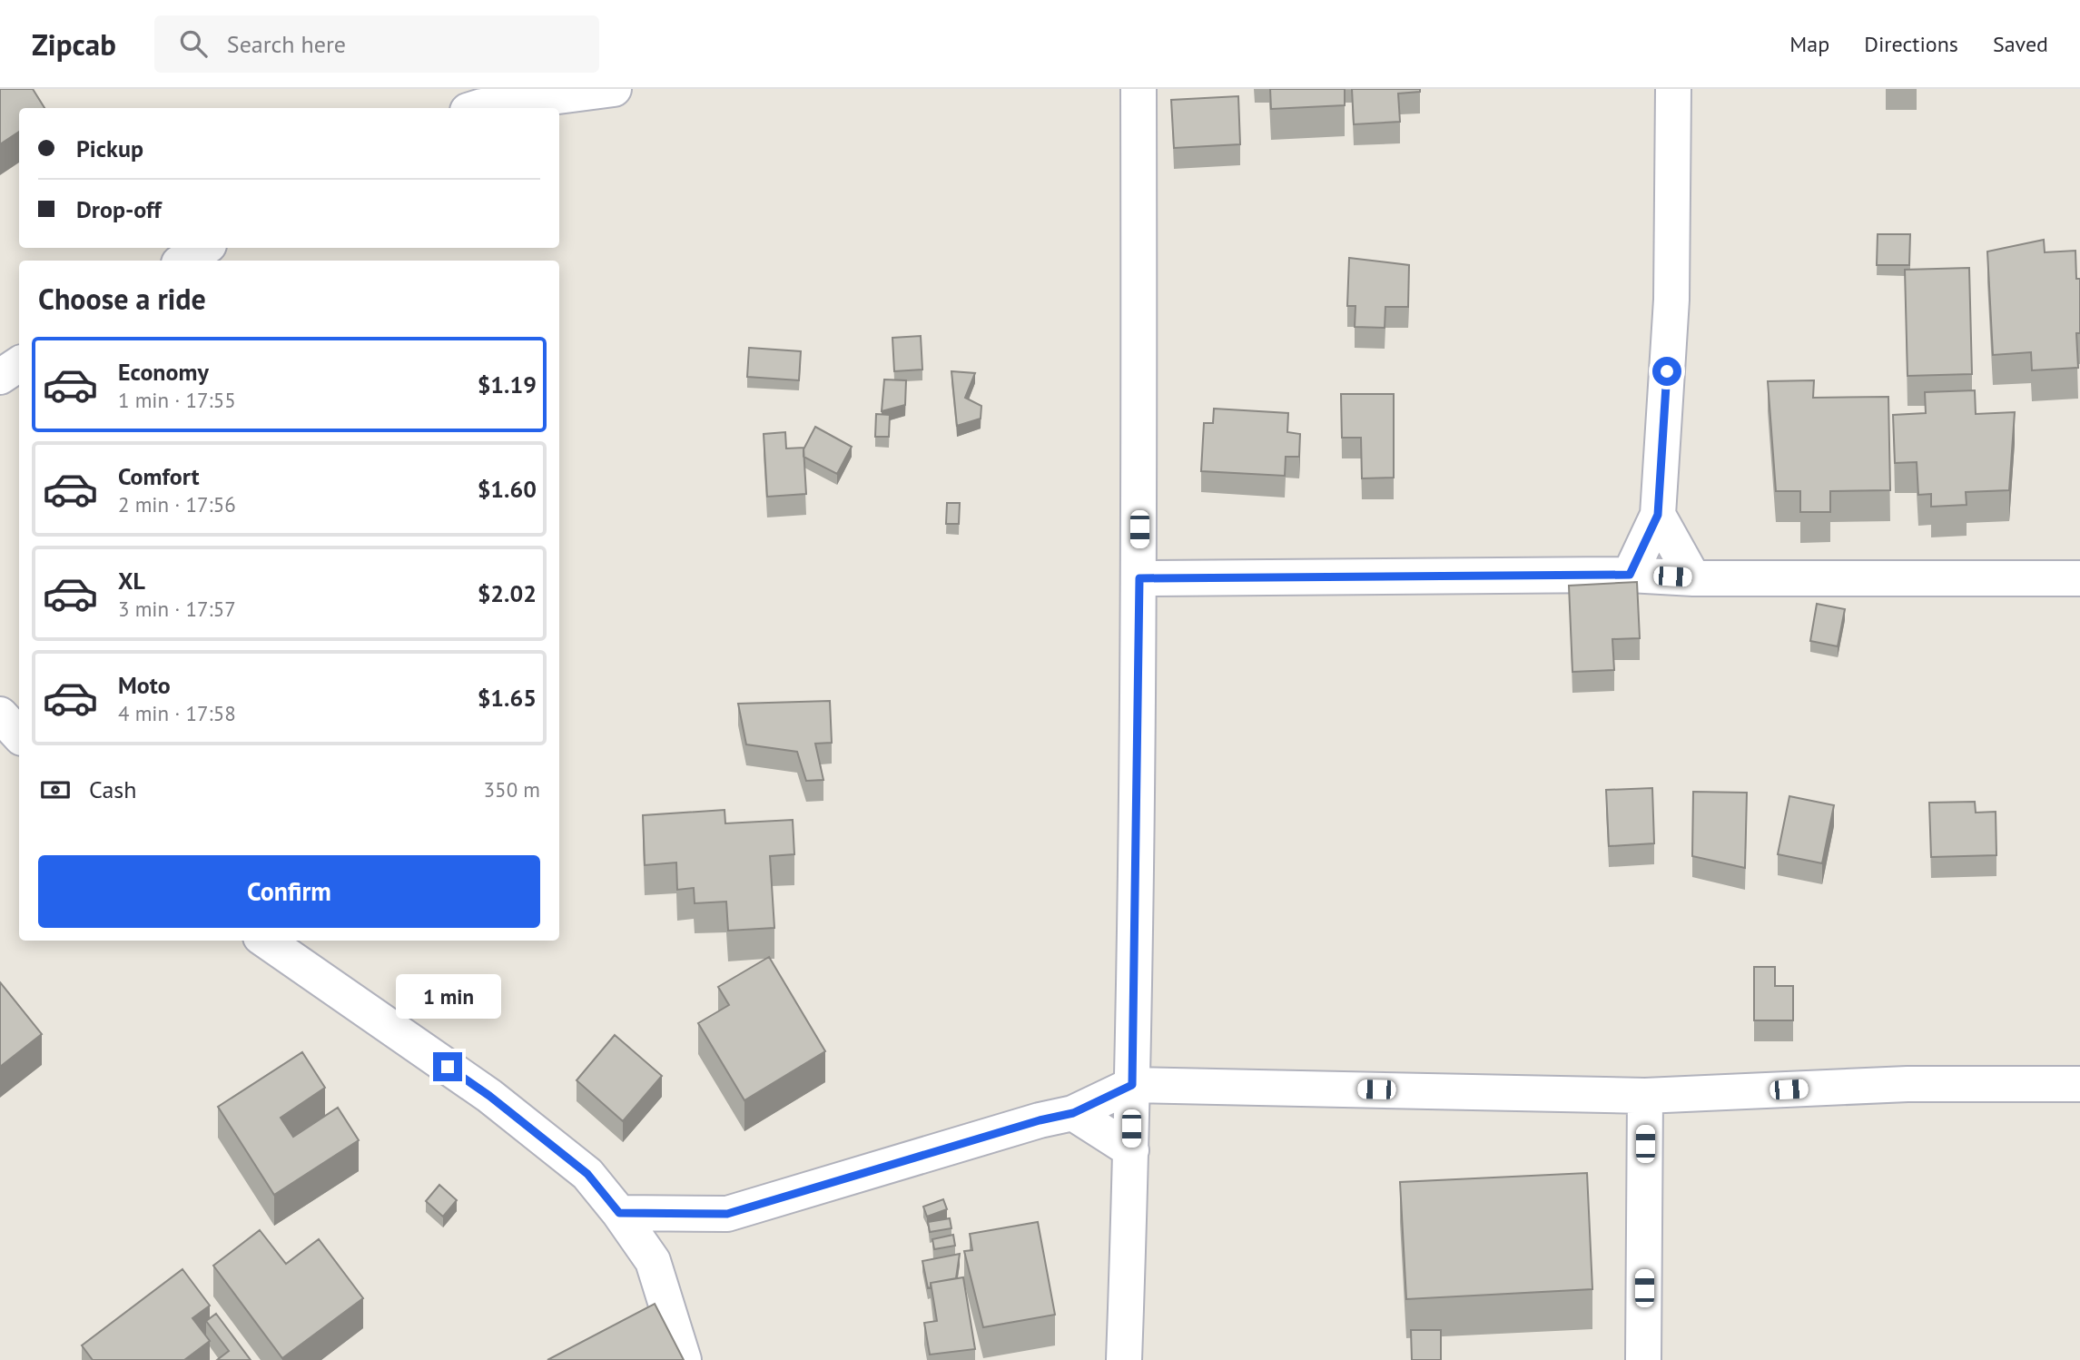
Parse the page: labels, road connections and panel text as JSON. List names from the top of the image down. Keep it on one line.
{"page":{"header":"Zipcab","search":"Search here","nav":["Map","Directions","Saved"],"banner":["Pickup","Drop-off"],"heading":"Choose a ride","list":[{"name":"Economy","note":"1 min · 17:55","value":"$1.19"},{"name":"Comfort","note":"2 min · 17:56","value":"$1.60"},{"name":"XL","note":"3 min · 17:57","value":"$2.02"},{"name":"Moto","note":"4 min · 17:58","value":"$1.65"}],"pay":["Cash","350 m"],"buttons":"Confirm","bubble":"1 min"}}
